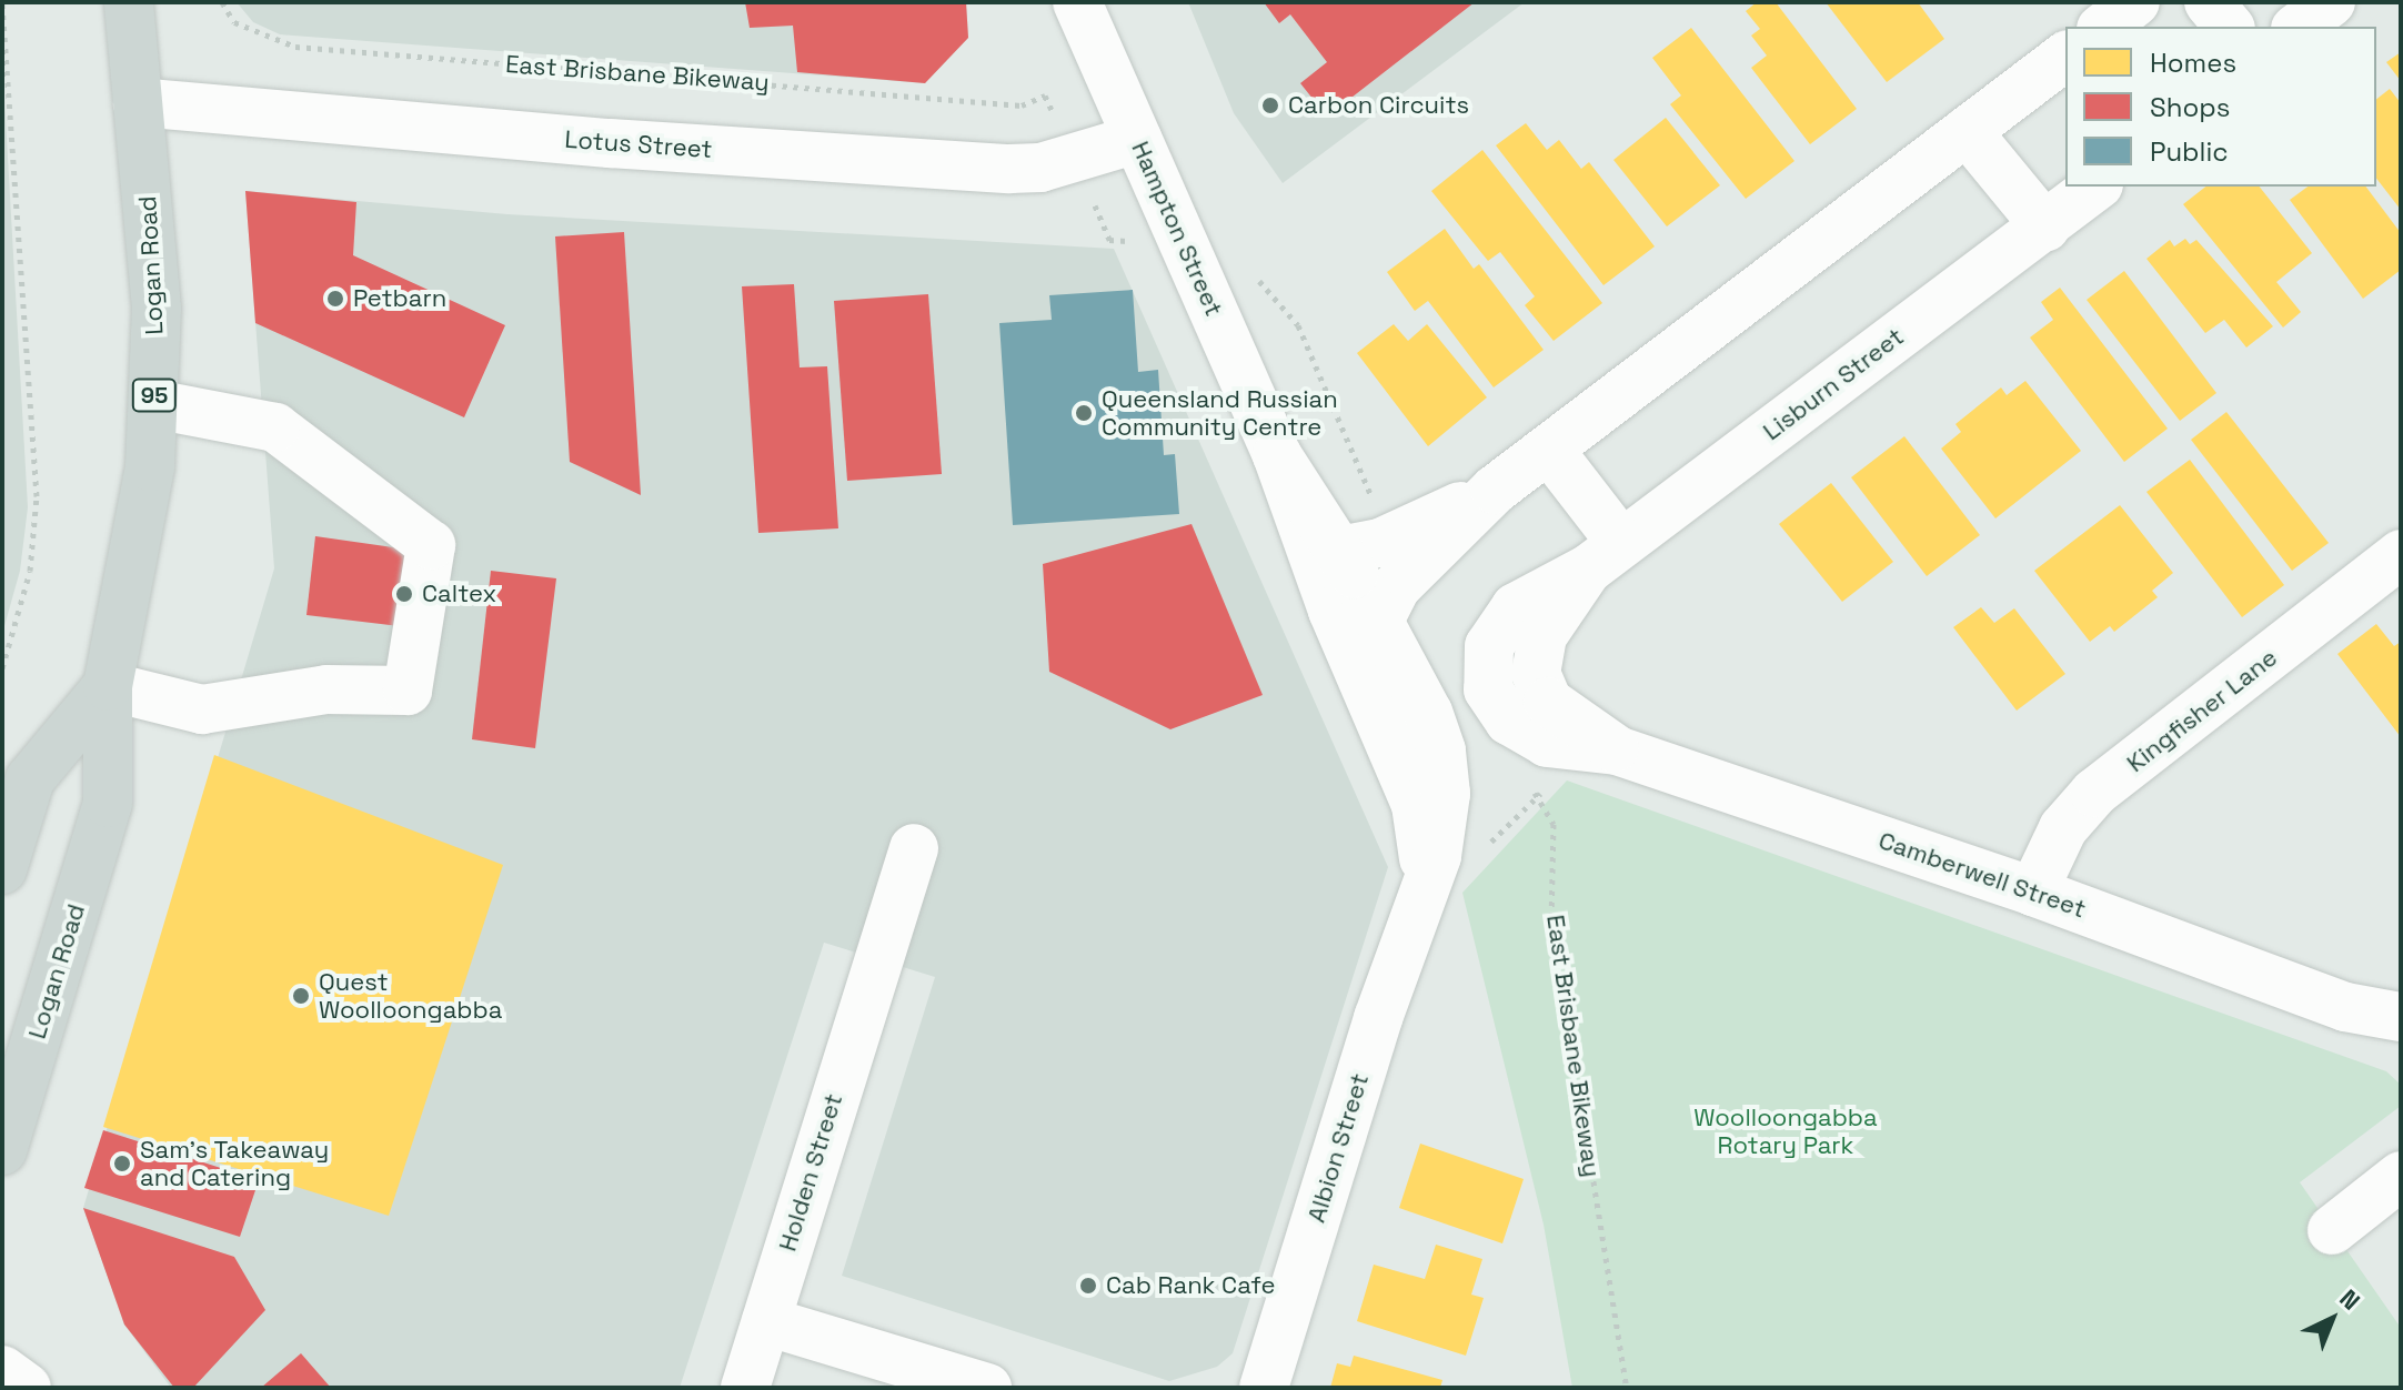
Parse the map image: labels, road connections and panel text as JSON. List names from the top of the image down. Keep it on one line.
{"streets":{"main road":["Logan Road","95"],"street":["Lotus Street","Hampton Street","Lisburn Street","Kingfisher Lane","Camberwell Street","Albion Street","Holden Street"],"path":["East Brisbane Bikeway"]},"crossings":[["Lotus Street","Hampton Street"],["Lotus Street","Logan Road"],["Hampton Street","Albion Street"],["Lisburn Street","Camberwell Street"],["Kingfisher Lane","Camberwell Street"]],"parks":["Woolloongabba Rotary Park"],"places":["Carbon Circuits","Petbarn","Queensland Russian Community Centre","Caltex","Quest Woolloongabba","Sam's Takeaway and Catering","Cab Rank Cafe"],"legend":["Homes","Shops","Public"],"north":"top right"}
